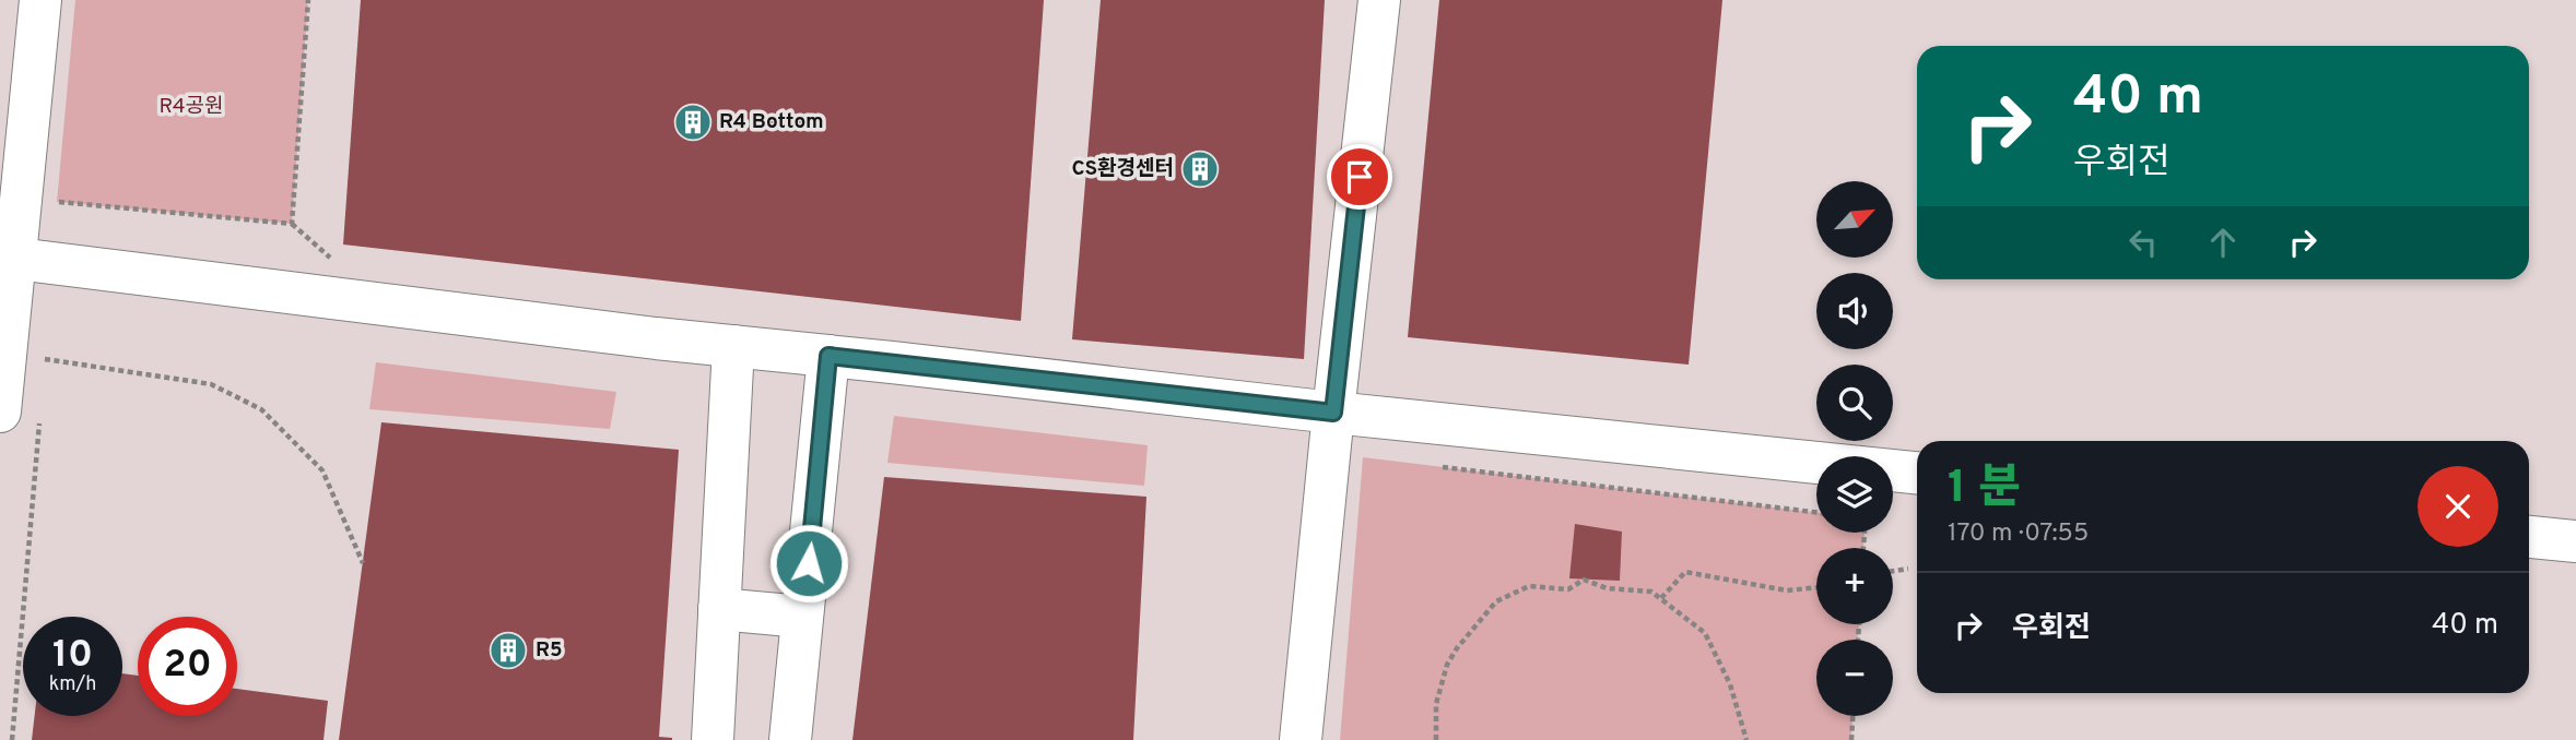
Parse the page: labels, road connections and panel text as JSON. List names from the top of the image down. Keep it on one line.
{"parks":["R4공원"],"places":{"building":["R4 Bottom","CS환경센터","R5"]},"north":"top right","page":{"turn":["40 m","우회전"],"map_buttons":["+","−"],"heading":["1 분","170 m · 07:55"],"list":[{"name":"우회전","value":"40 m"}],"speed":"10 km/h","limit":"20"}}
